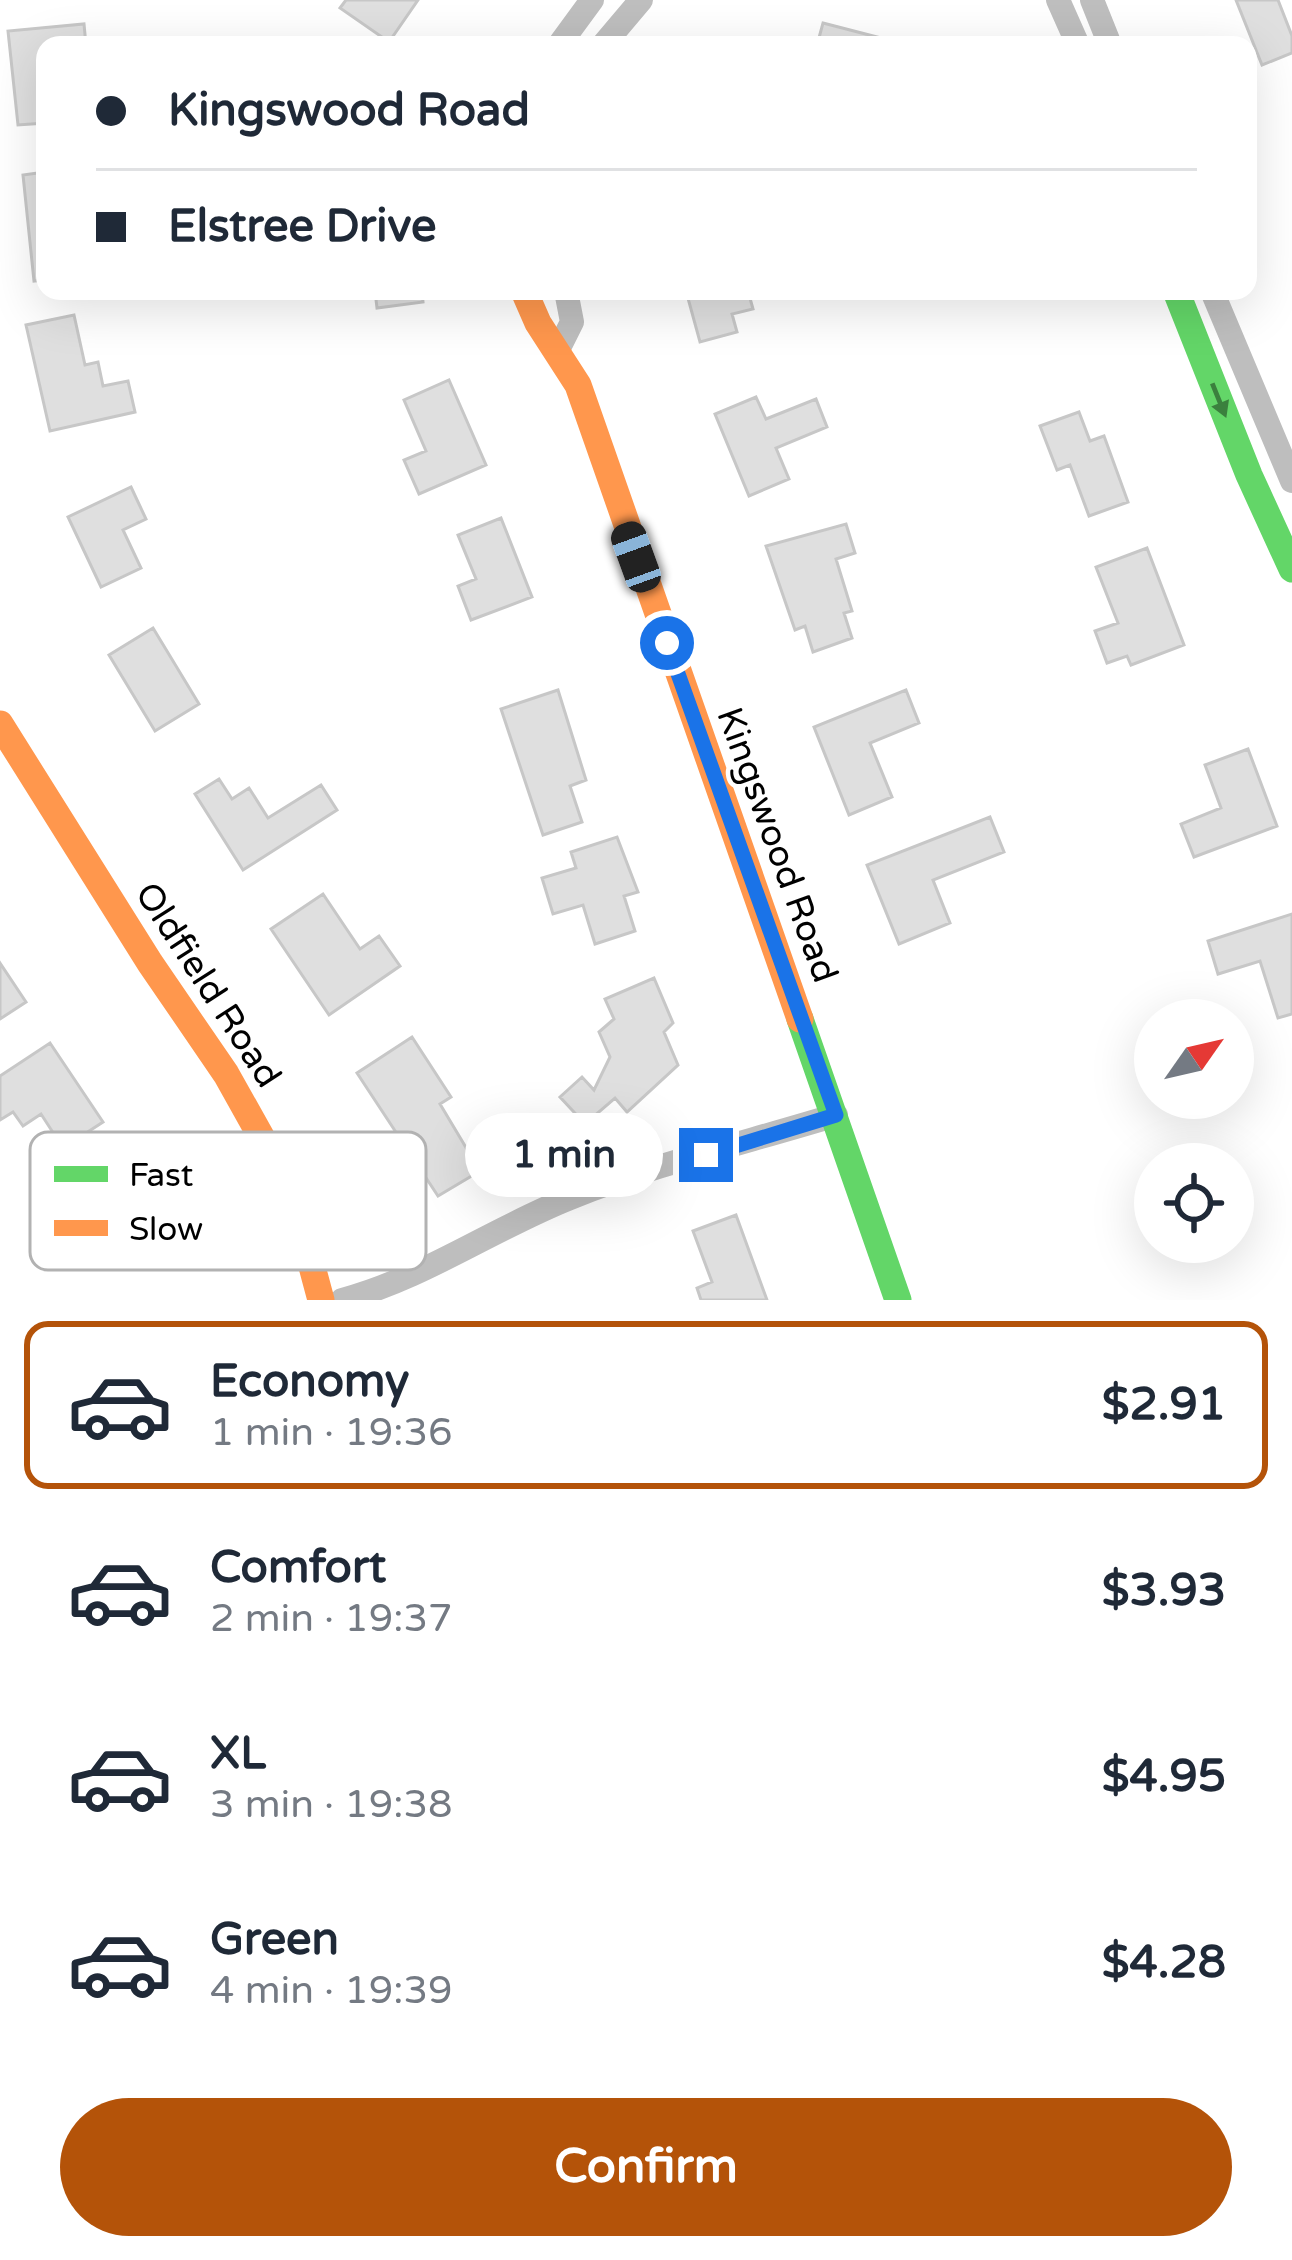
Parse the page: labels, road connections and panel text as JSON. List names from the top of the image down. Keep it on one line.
{"streets":{"street":["Kingswood Road","Oldfield Road"]},"legend":["Fast","Slow"],"north":"top right","page":{"banner":["Kingswood Road","Elstree Drive"],"bubble":"1 min","list":[{"name":"Economy","note":"1 min · 19:36","value":"$2.91"},{"name":"Comfort","note":"2 min · 19:37","value":"$3.93"},{"name":"XL","note":"3 min · 19:38","value":"$4.95"},{"name":"Green","note":"4 min · 19:39","value":"$4.28"}],"buttons":"Confirm"}}
